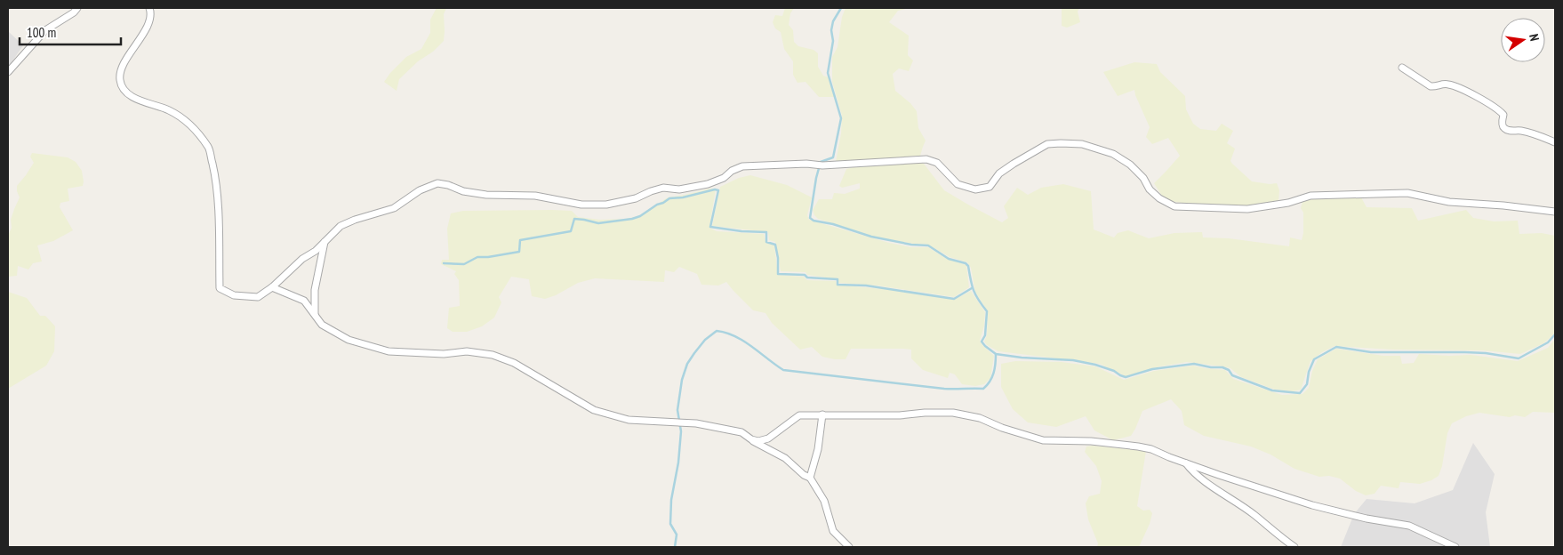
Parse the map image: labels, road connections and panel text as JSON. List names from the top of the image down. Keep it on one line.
{"scale_bar":"100 m","north":"right"}
